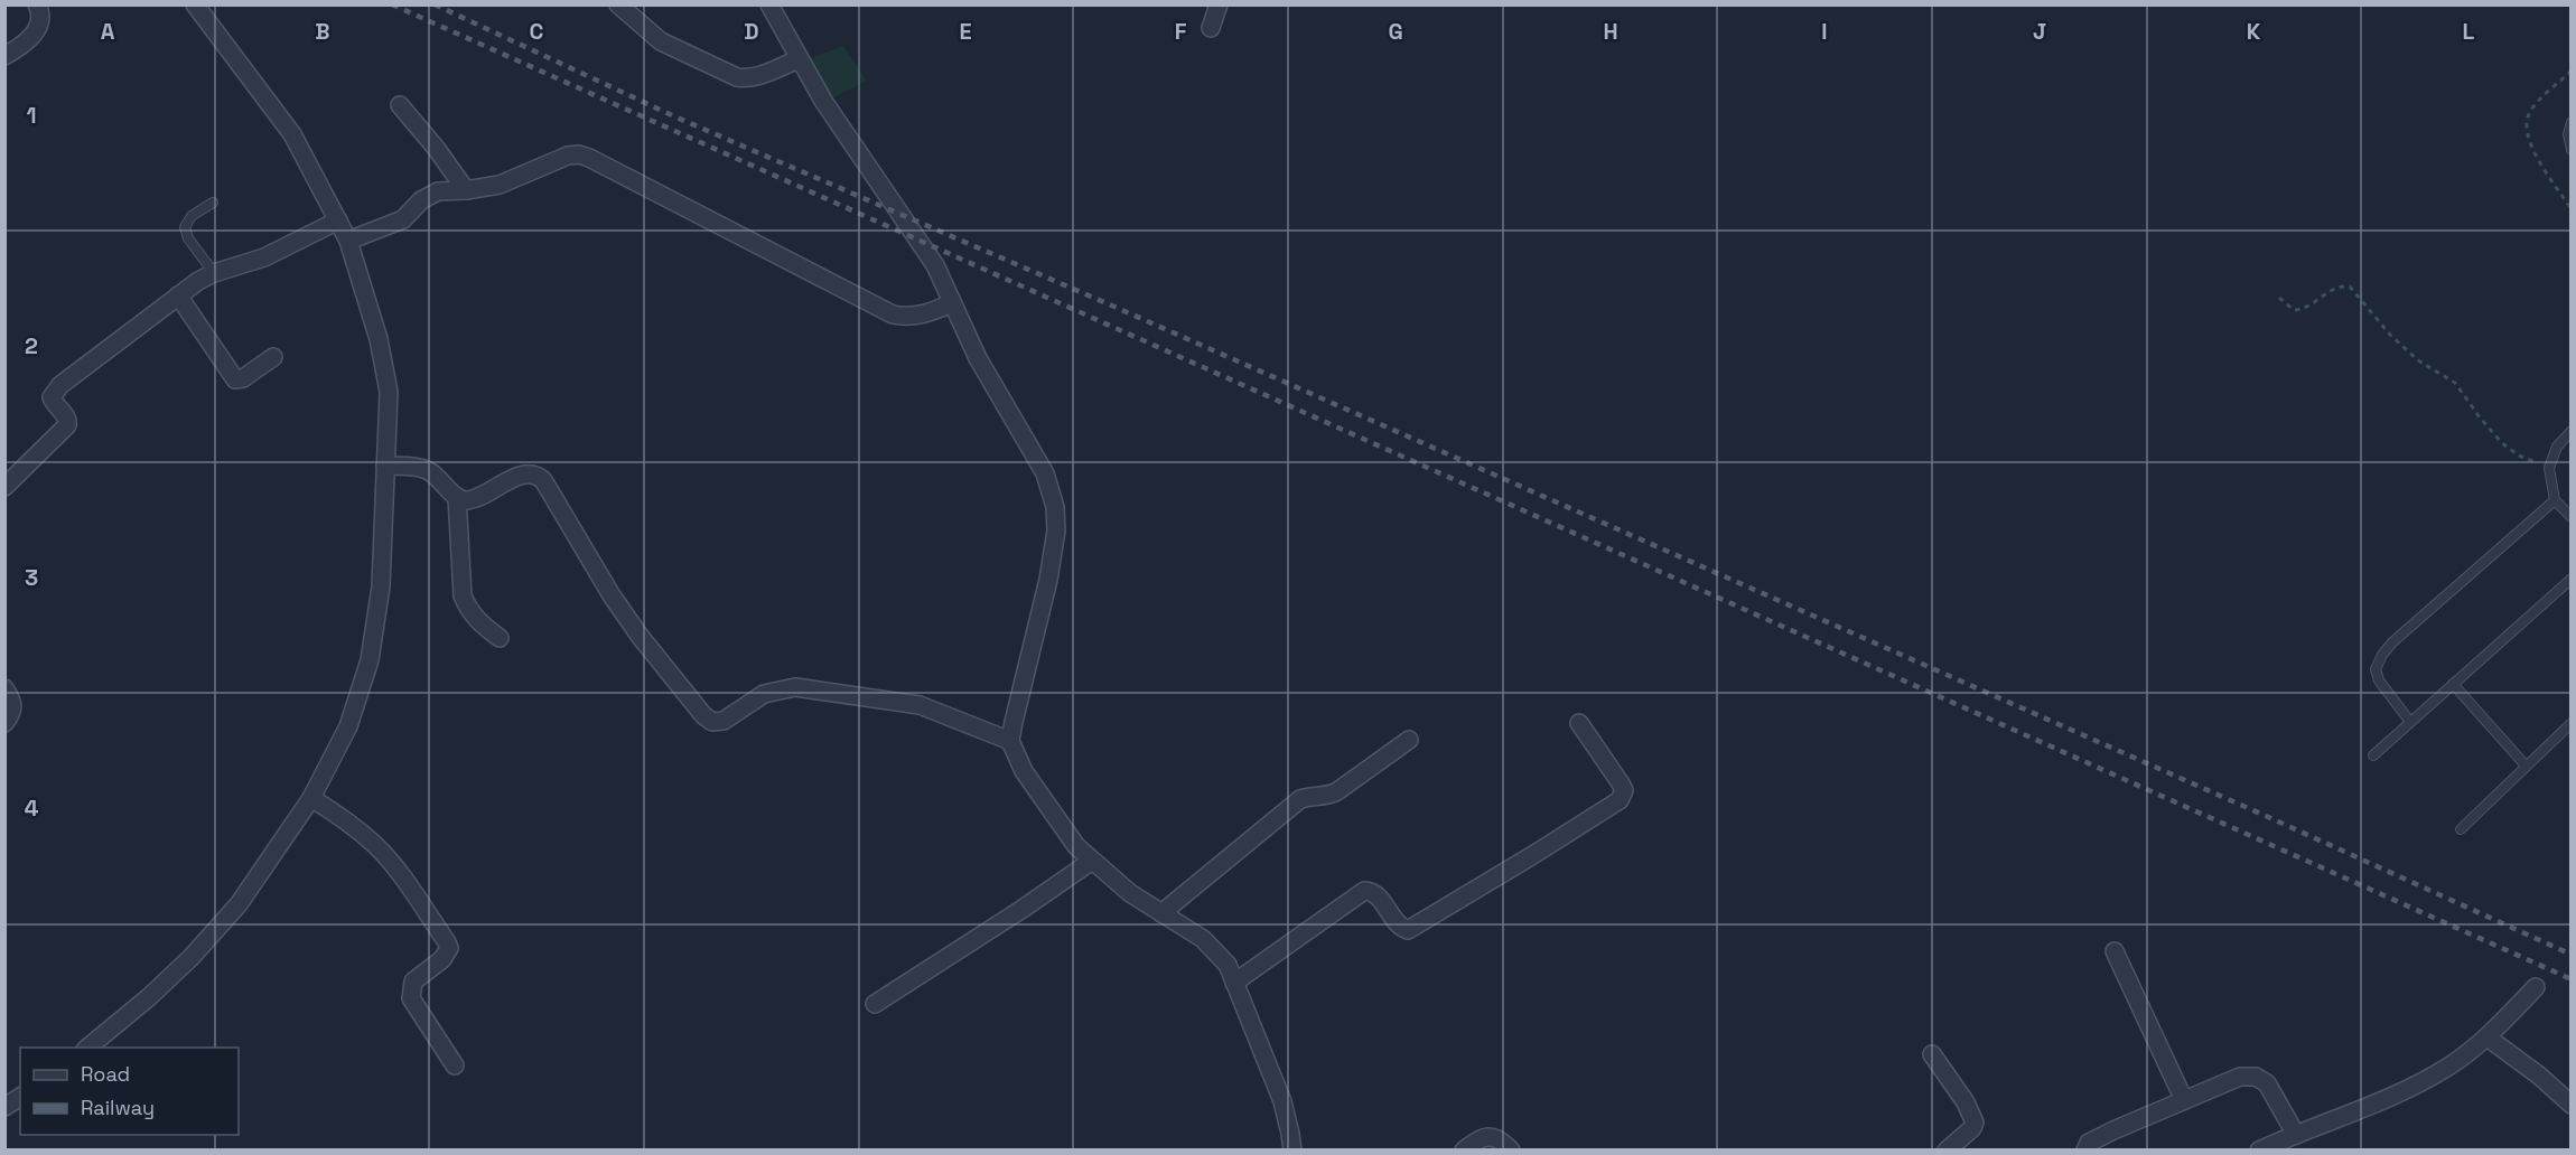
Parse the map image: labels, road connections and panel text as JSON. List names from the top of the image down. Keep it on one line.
{"legend":["Road","Railway"],"grid":{"columns":["A","B","C","D","E","F","G","H","I","J","K","L"],"rows":["1","2","3","4"]}}
